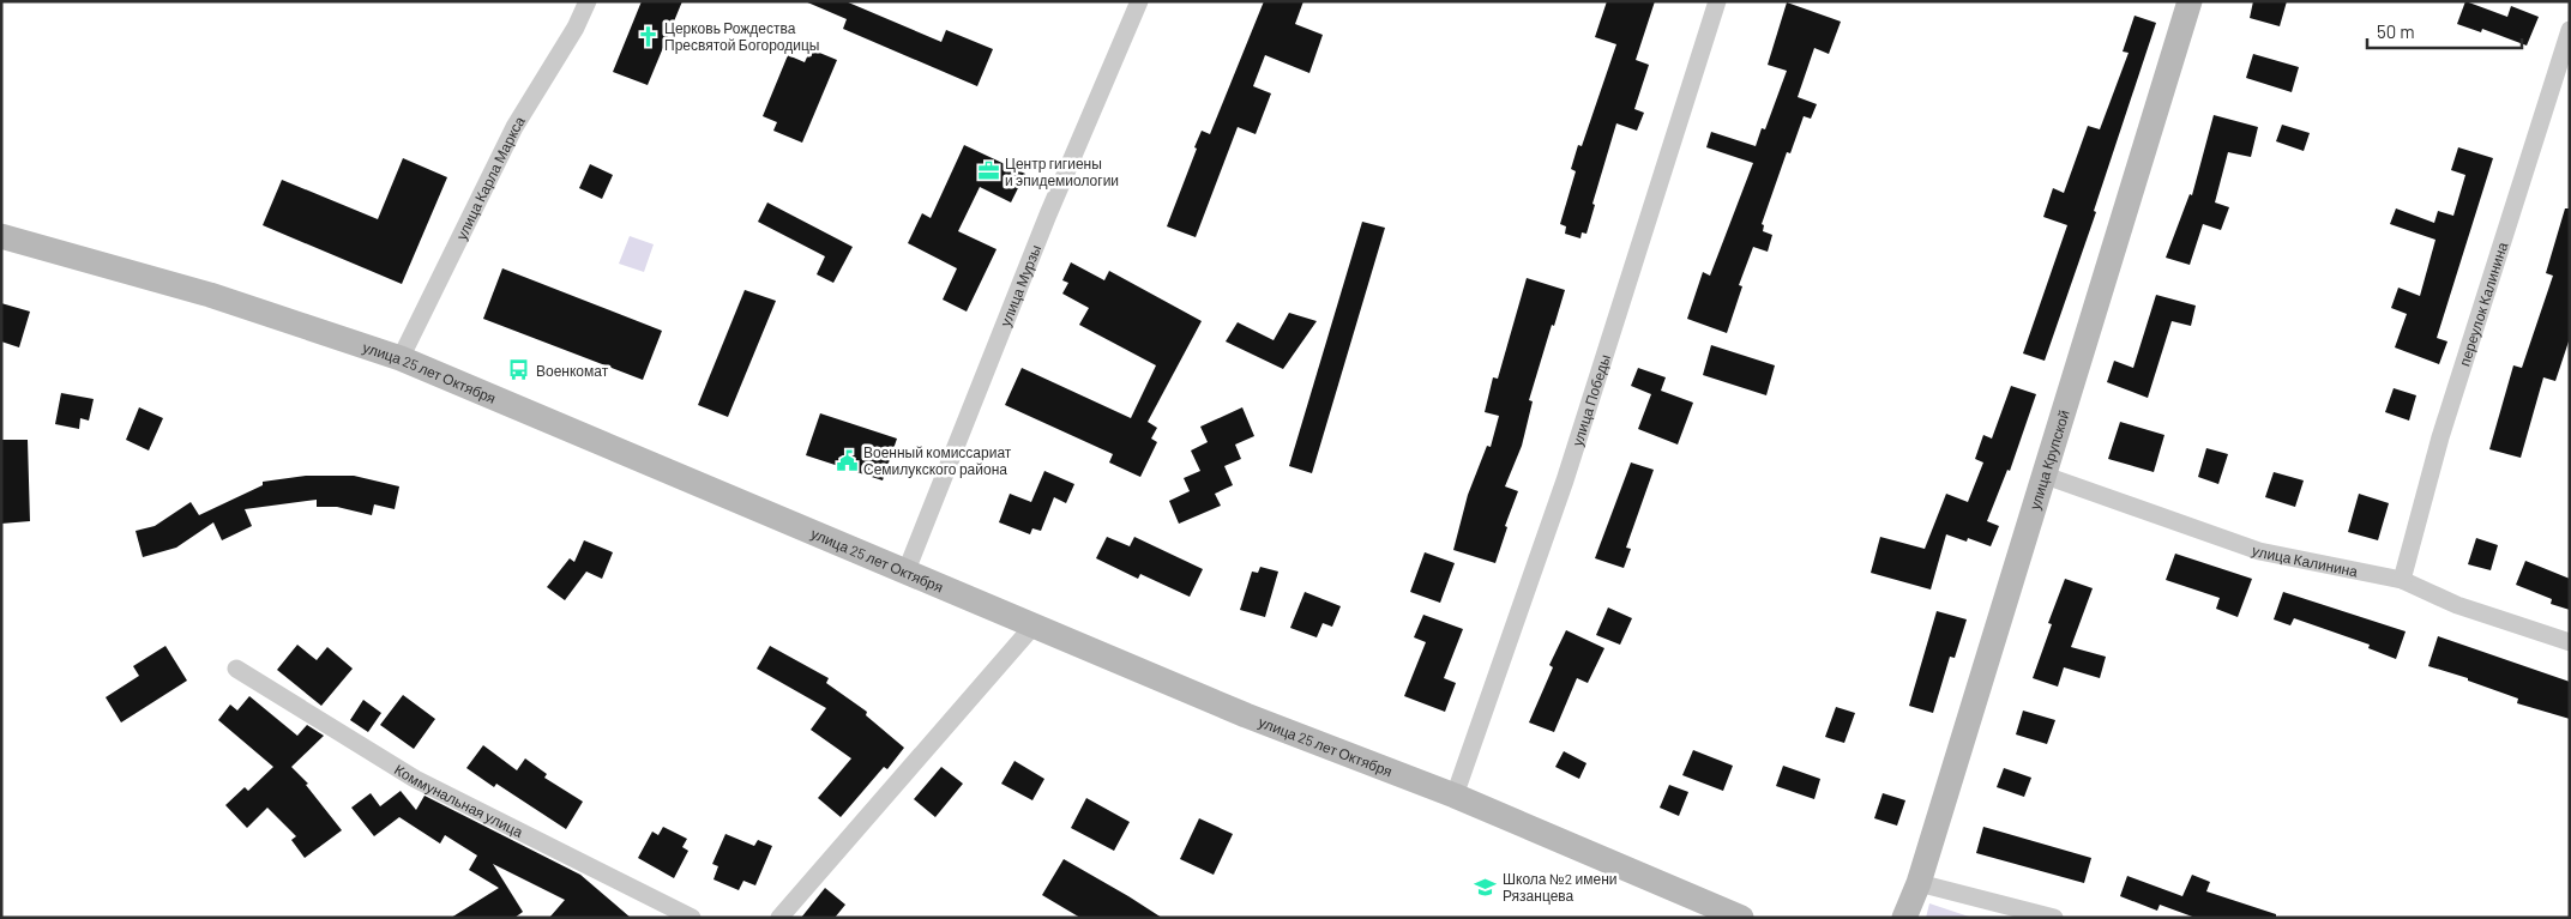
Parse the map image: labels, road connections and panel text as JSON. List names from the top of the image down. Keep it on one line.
{"streets":{"street":["улица Карла Маркса","улица Мурзы","переулок Калинина","улица 25 лет Октября","улица Победы","улица Крупской","улица Калинина","Коммунальная улица"]},"crossings":[["улица Карла Маркса","улица 25 лет Октября"],["улица Мурзы","улица 25 лет Октября"],["переулок Калинина","улица Калинина"],["улица 25 лет Октября","улица Победы"],["улица Крупской","улица Калинина"]],"places":{"church":["Церковь Рождества Пресвятой Богородицы"],"office":["Центр гигиены и эпидемиологии"],"bus stop":["Военкомат"],"public building":["Военный комиссариат Семилукского района"],"school or university":["Школа №2 имени Рязанцева"]},"scale_bar":"50 m"}
